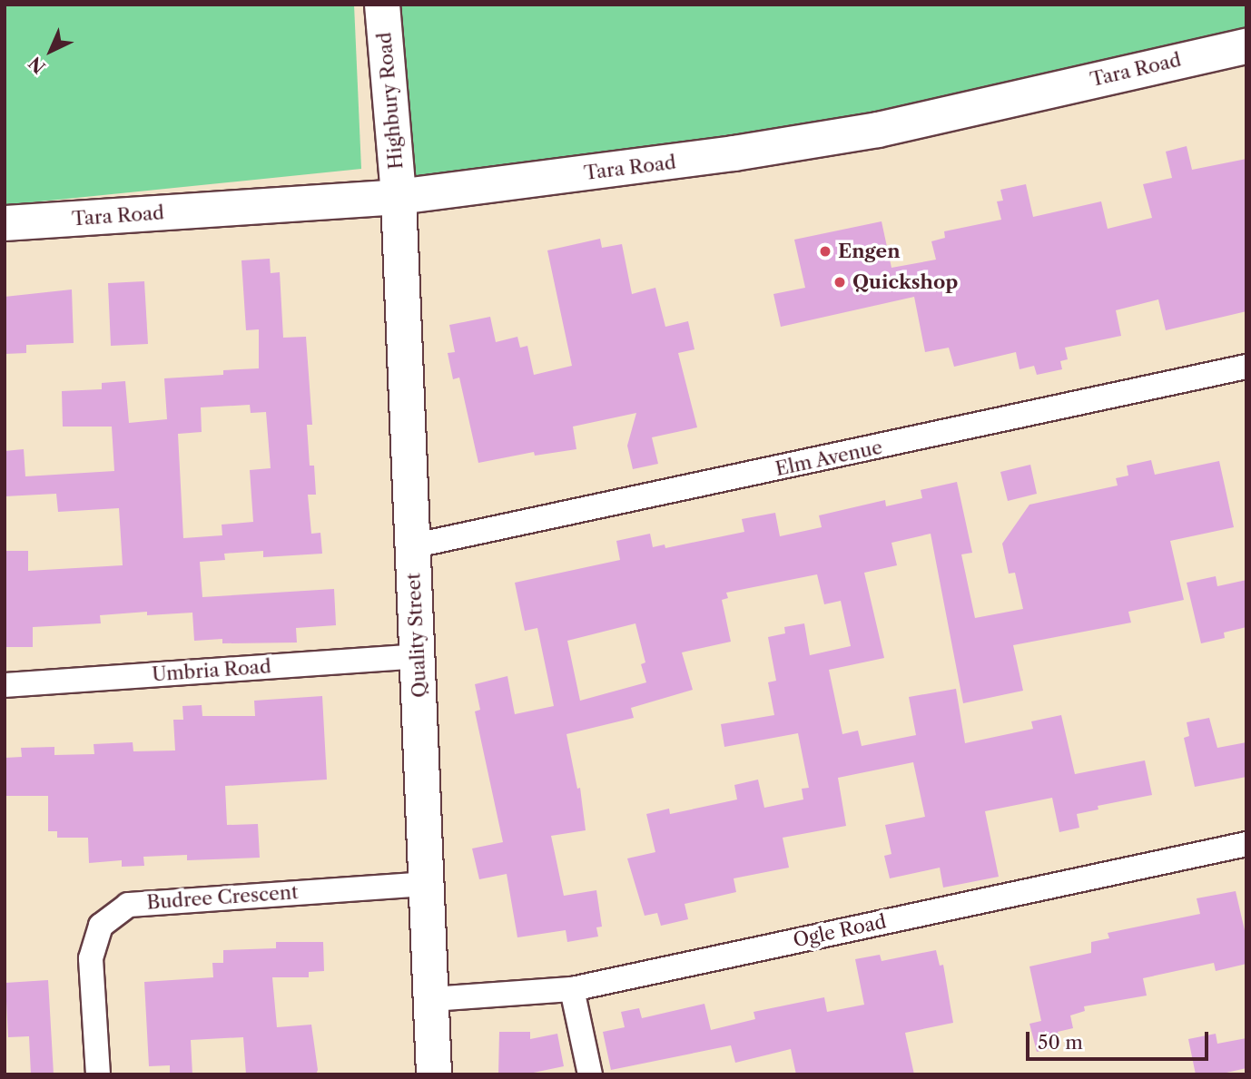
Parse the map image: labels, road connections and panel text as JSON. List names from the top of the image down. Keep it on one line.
{"streets":{"street":["Tara Road","Highbury Road","Elm Avenue","Quality Street","Umbria Road","Budree Crescent","Ogle Road"]},"crossings":[["Tara Road","Highbury Road"],["Tara Road","Quality Street"],["Highbury Road","Quality Street"],["Elm Avenue","Quality Street"],["Quality Street","Umbria Road"],["Quality Street","Budree Crescent"],["Quality Street","Ogle Road"]],"places":["Engen","Quickshop"],"scale_bar":"50 m","north":"bottom left"}
